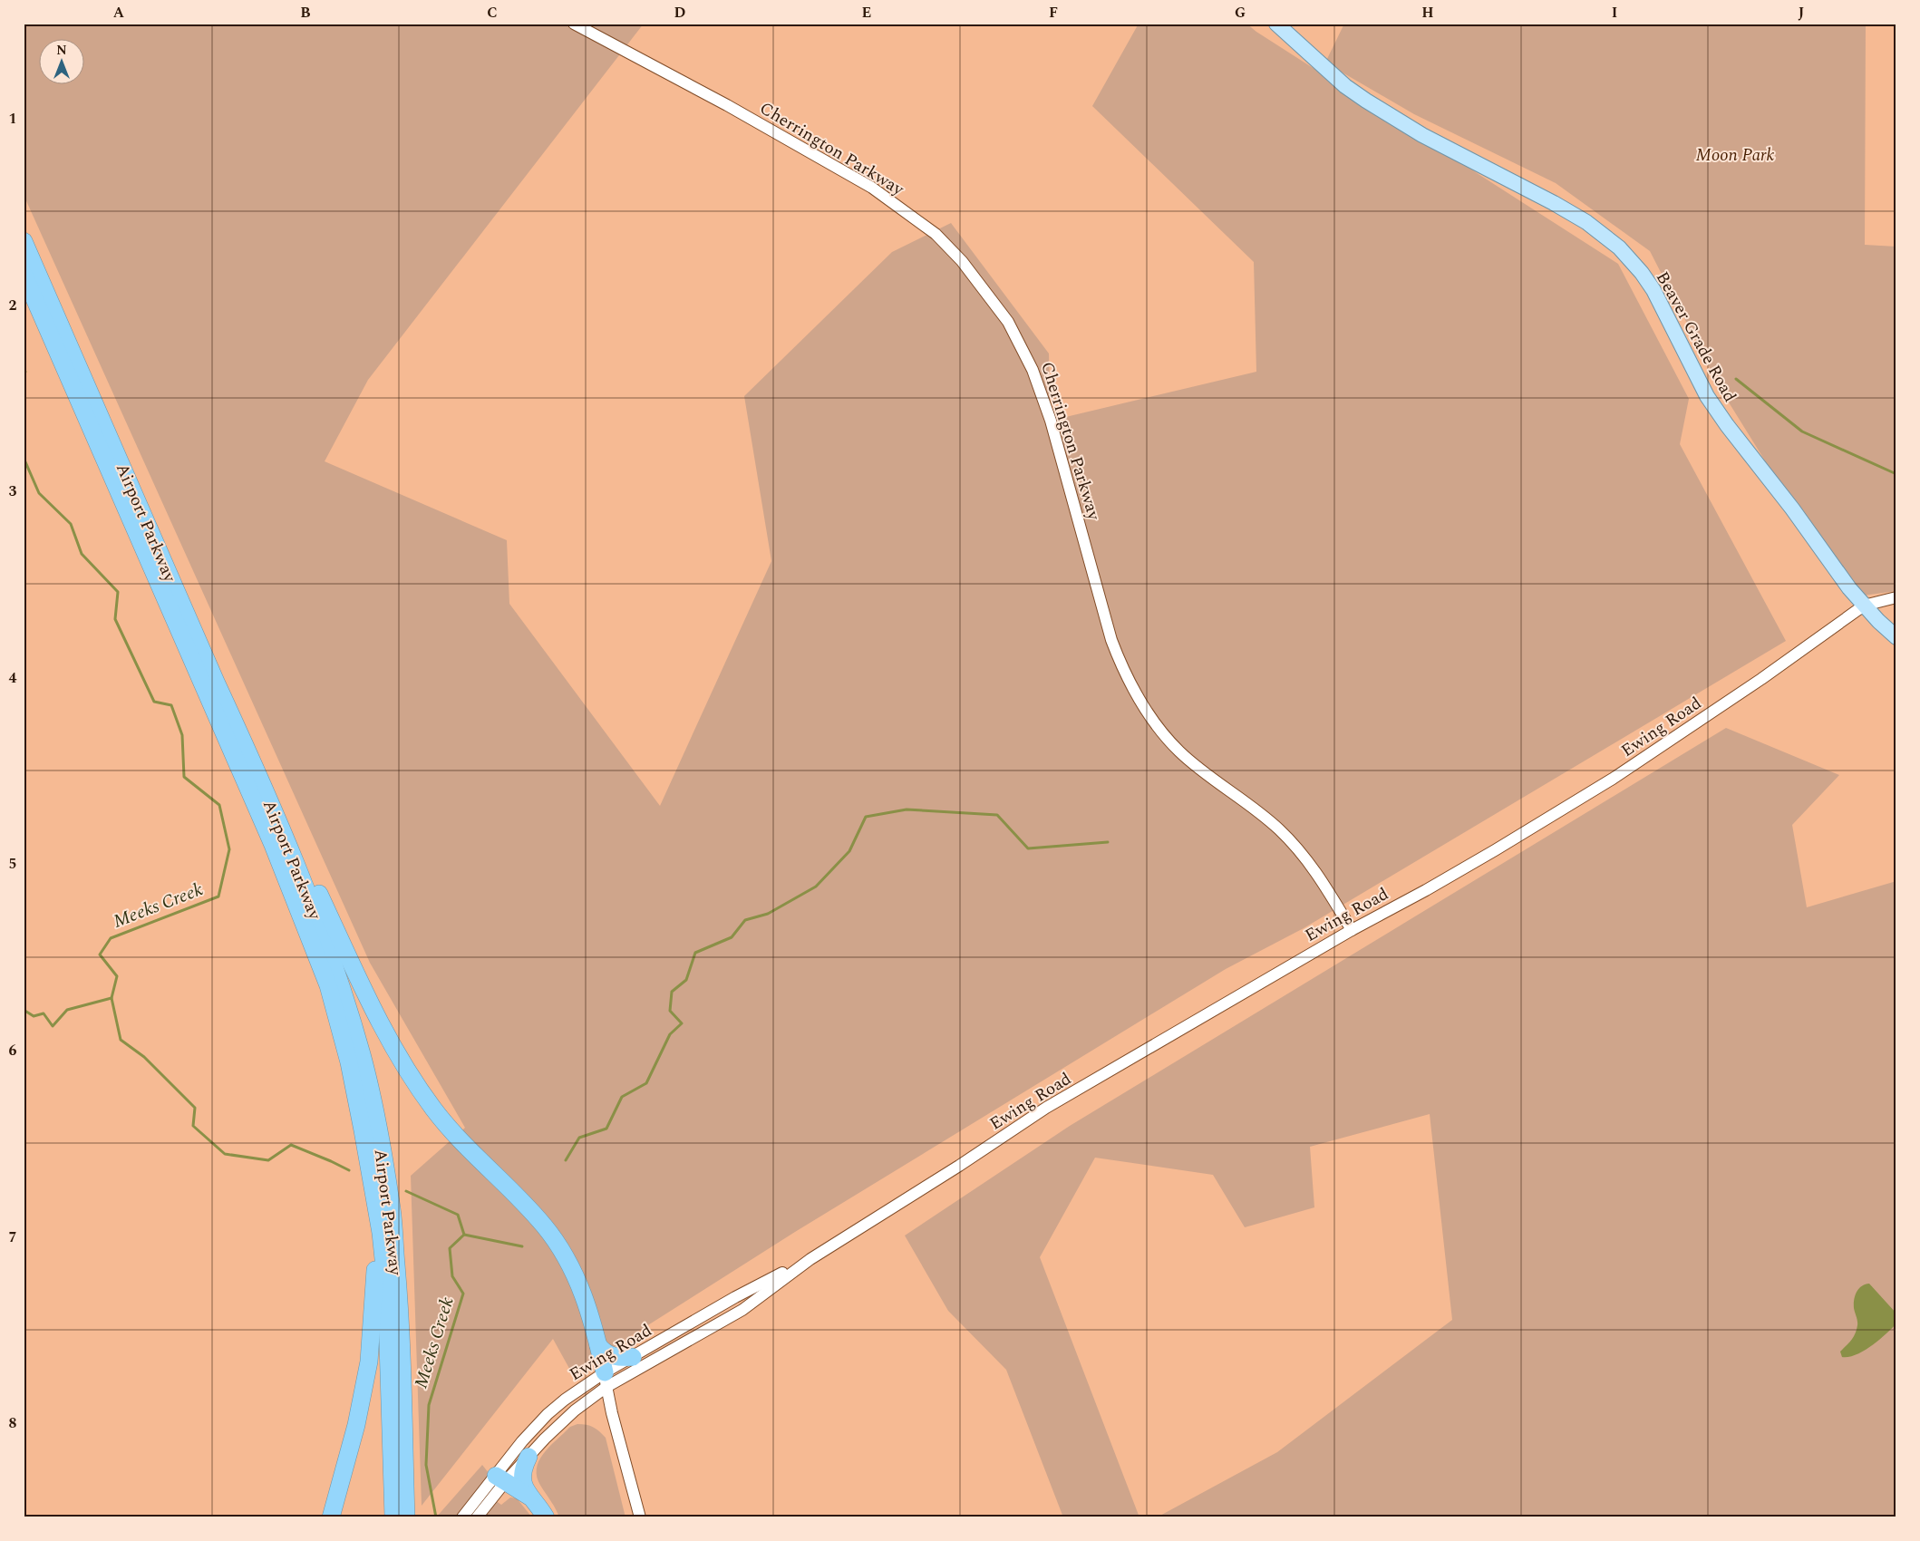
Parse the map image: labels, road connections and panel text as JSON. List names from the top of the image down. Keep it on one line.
{"streets":{"highway":["Airport Parkway"],"main road":["Beaver Grade Road"],"street":["Cherrington Parkway","Ewing Road"]},"crossings":[["Cherrington Parkway","Ewing Road"],["Beaver Grade Road","Ewing Road"]],"water":["Meeks Creek"],"parks":["Moon Park"],"north":"top","grid":{"columns":["A","B","C","D","E","F","G","H","I","J"],"rows":["1","2","3","4","5","6","7","8"]}}
